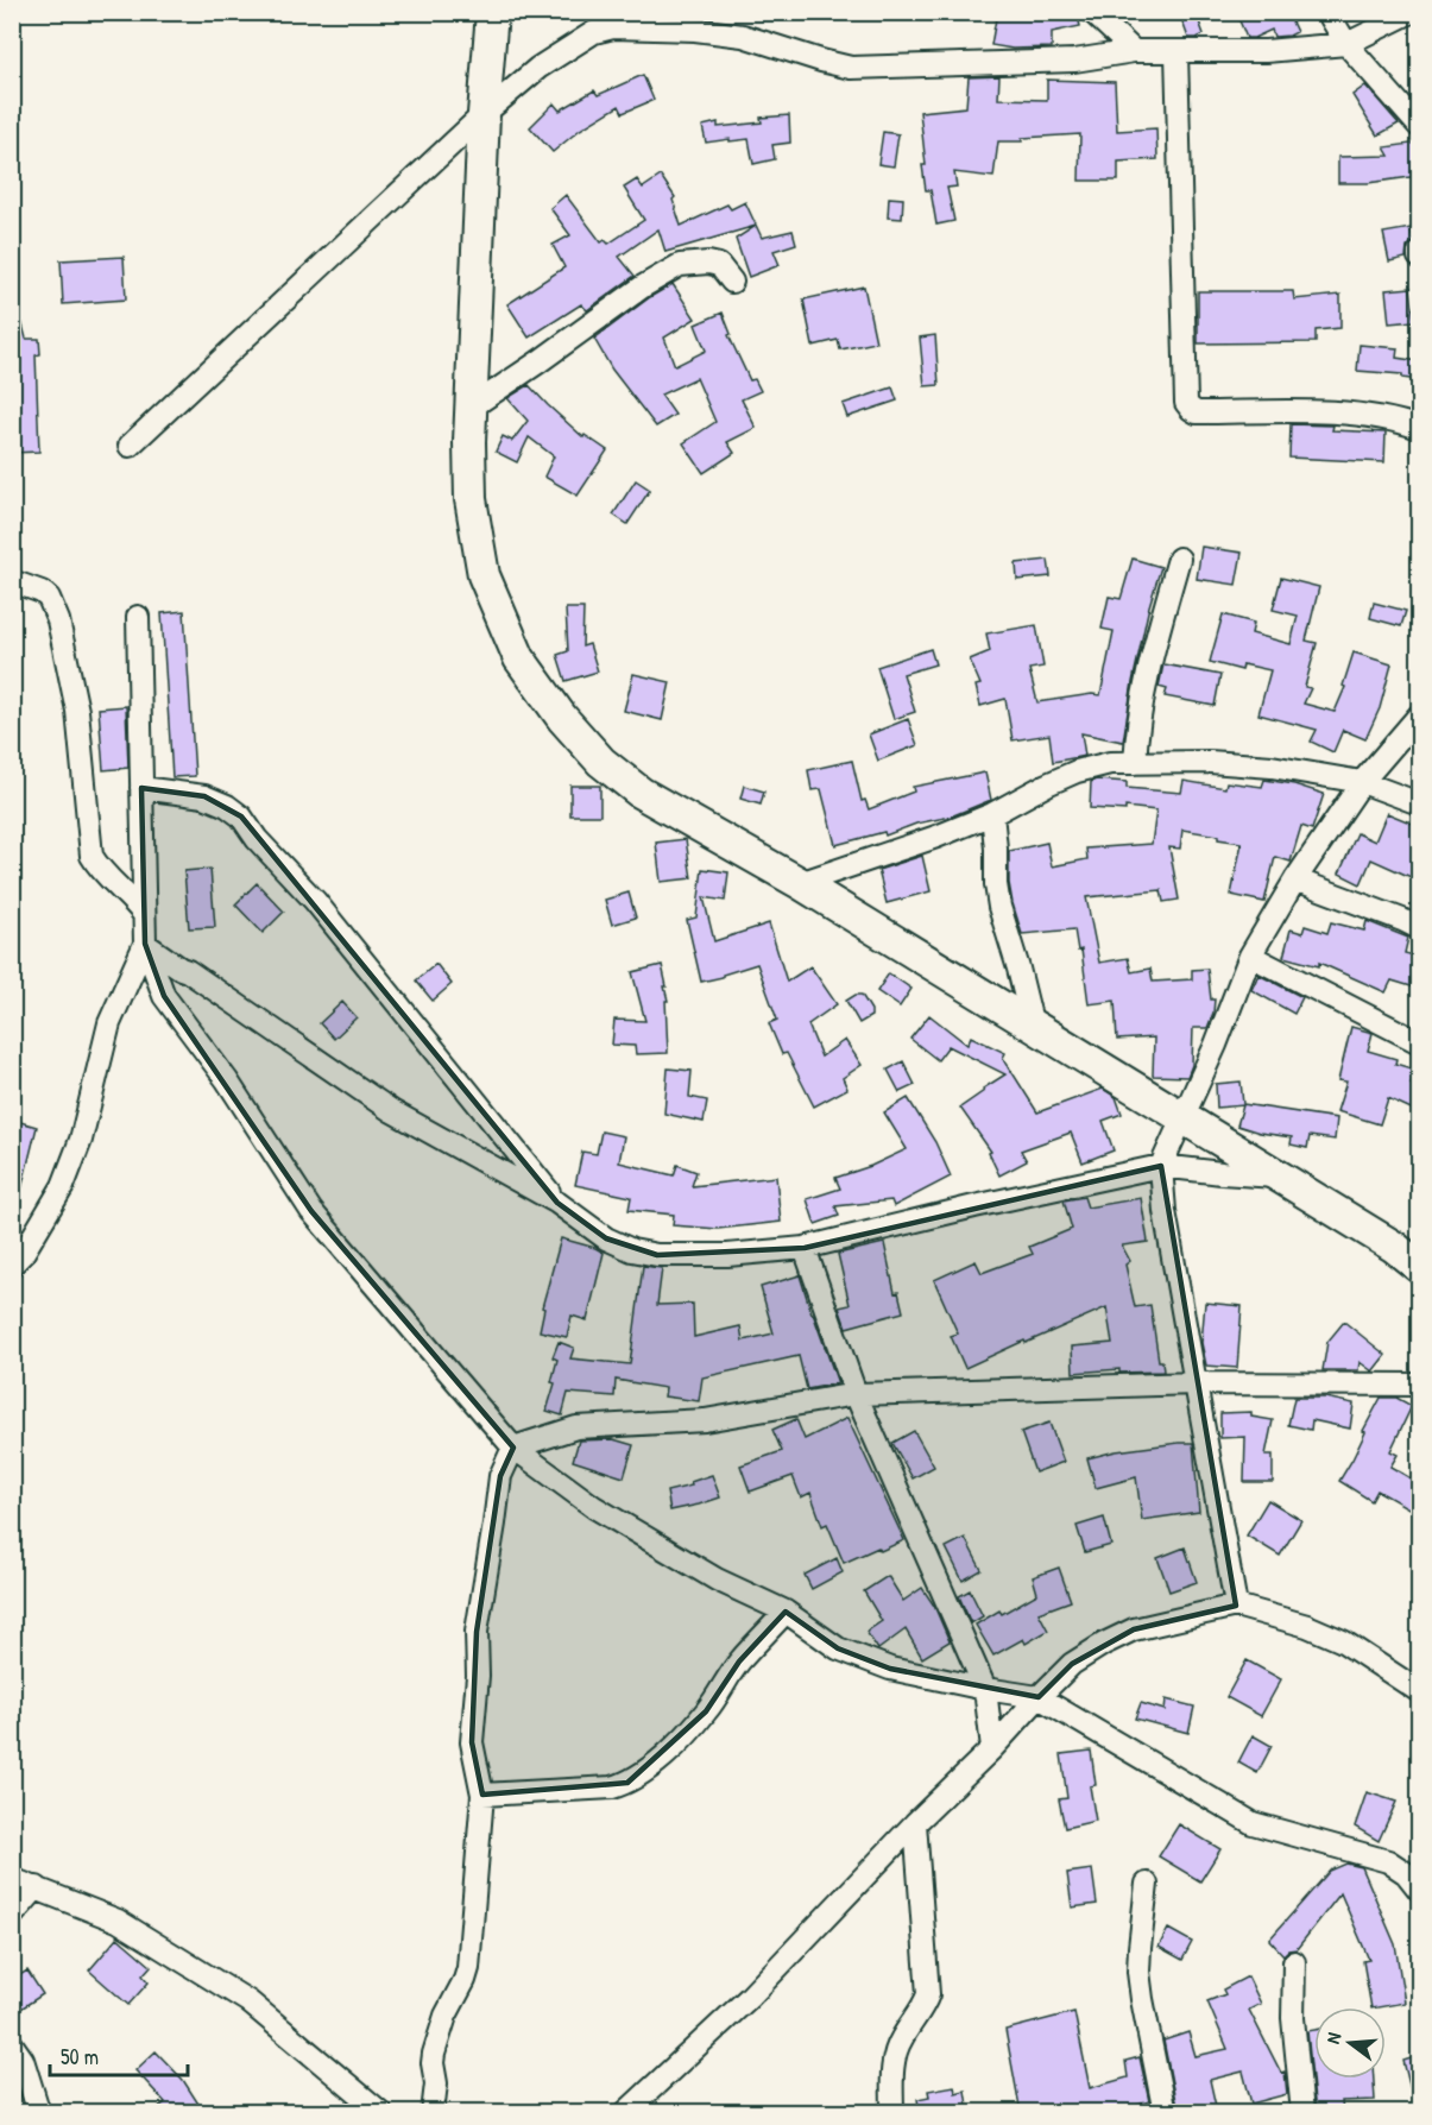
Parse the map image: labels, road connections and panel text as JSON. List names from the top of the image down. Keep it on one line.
{"scale_bar":"50 m","north":"left"}
